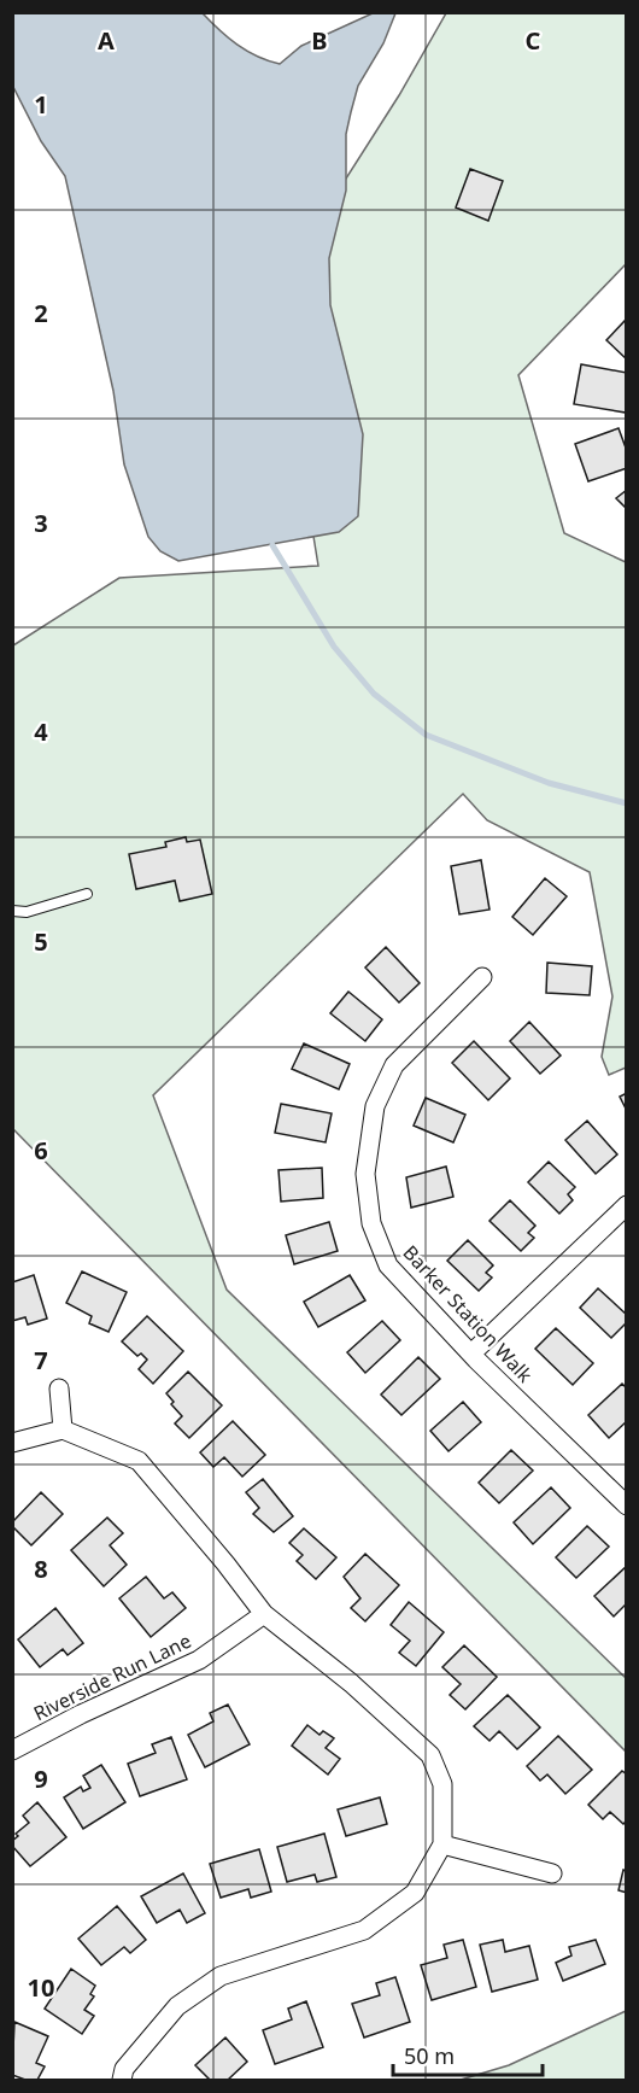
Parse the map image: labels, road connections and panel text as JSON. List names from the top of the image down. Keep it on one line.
{"streets":{"street":["Barker Station Walk","Riverside Run Lane"]},"scale_bar":"50 m","grid":{"columns":["A","B","C"],"rows":["1","2","3","4","5","6","7","8","9","10"]}}
